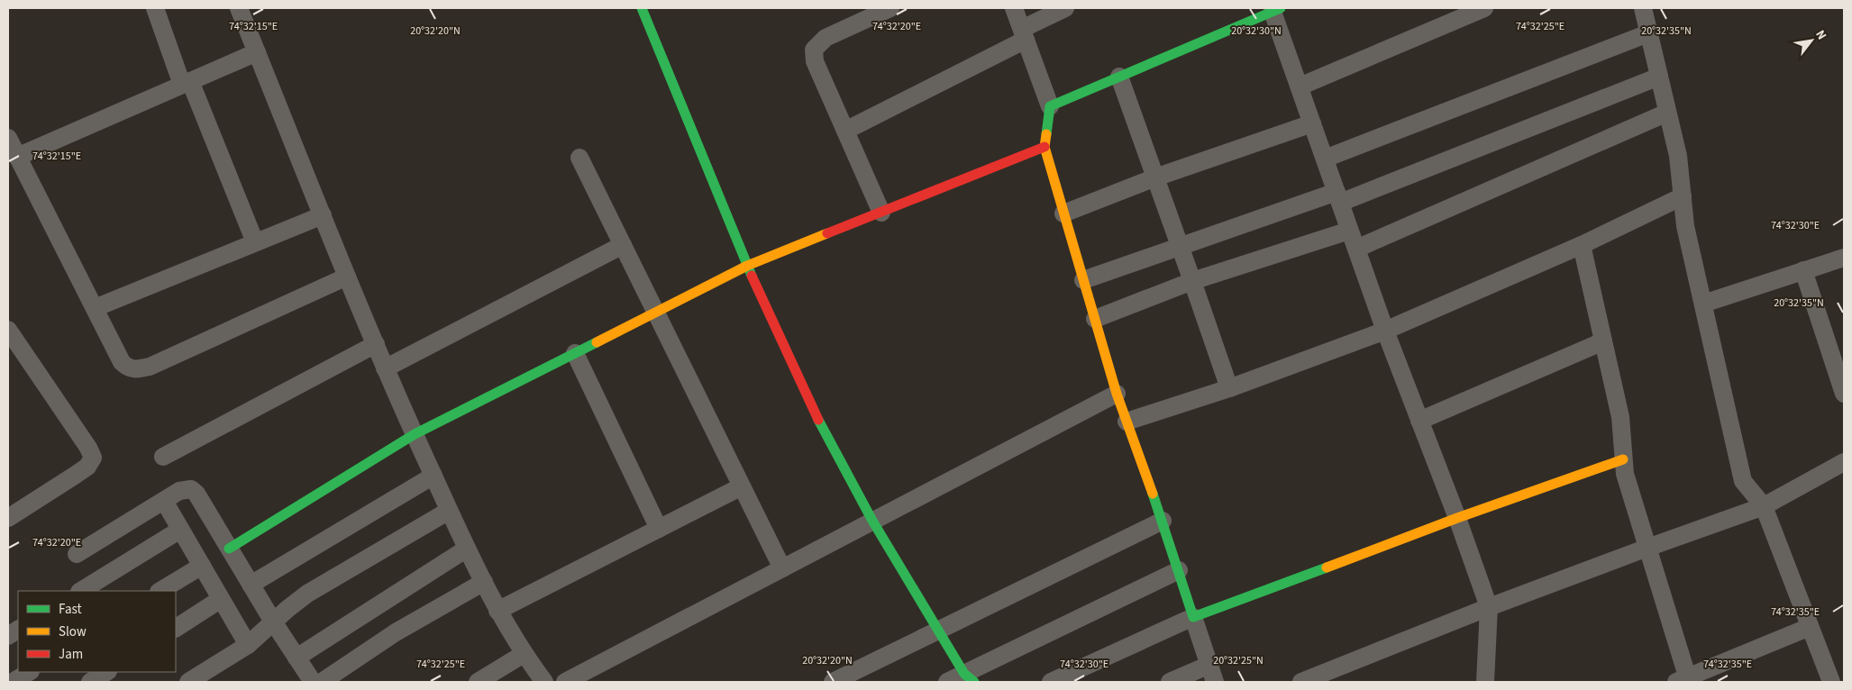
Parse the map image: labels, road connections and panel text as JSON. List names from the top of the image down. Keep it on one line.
{"legend":["Fast","Slow","Jam"],"north":"top right","coordinates":["74°32'15\"E","74°32'20\"E","74°32'25\"E","20°32'20\"N","20°32'30\"N","20°32'35\"N","74°32'30\"E","74°32'35\"E","20°32'25\"N"]}
